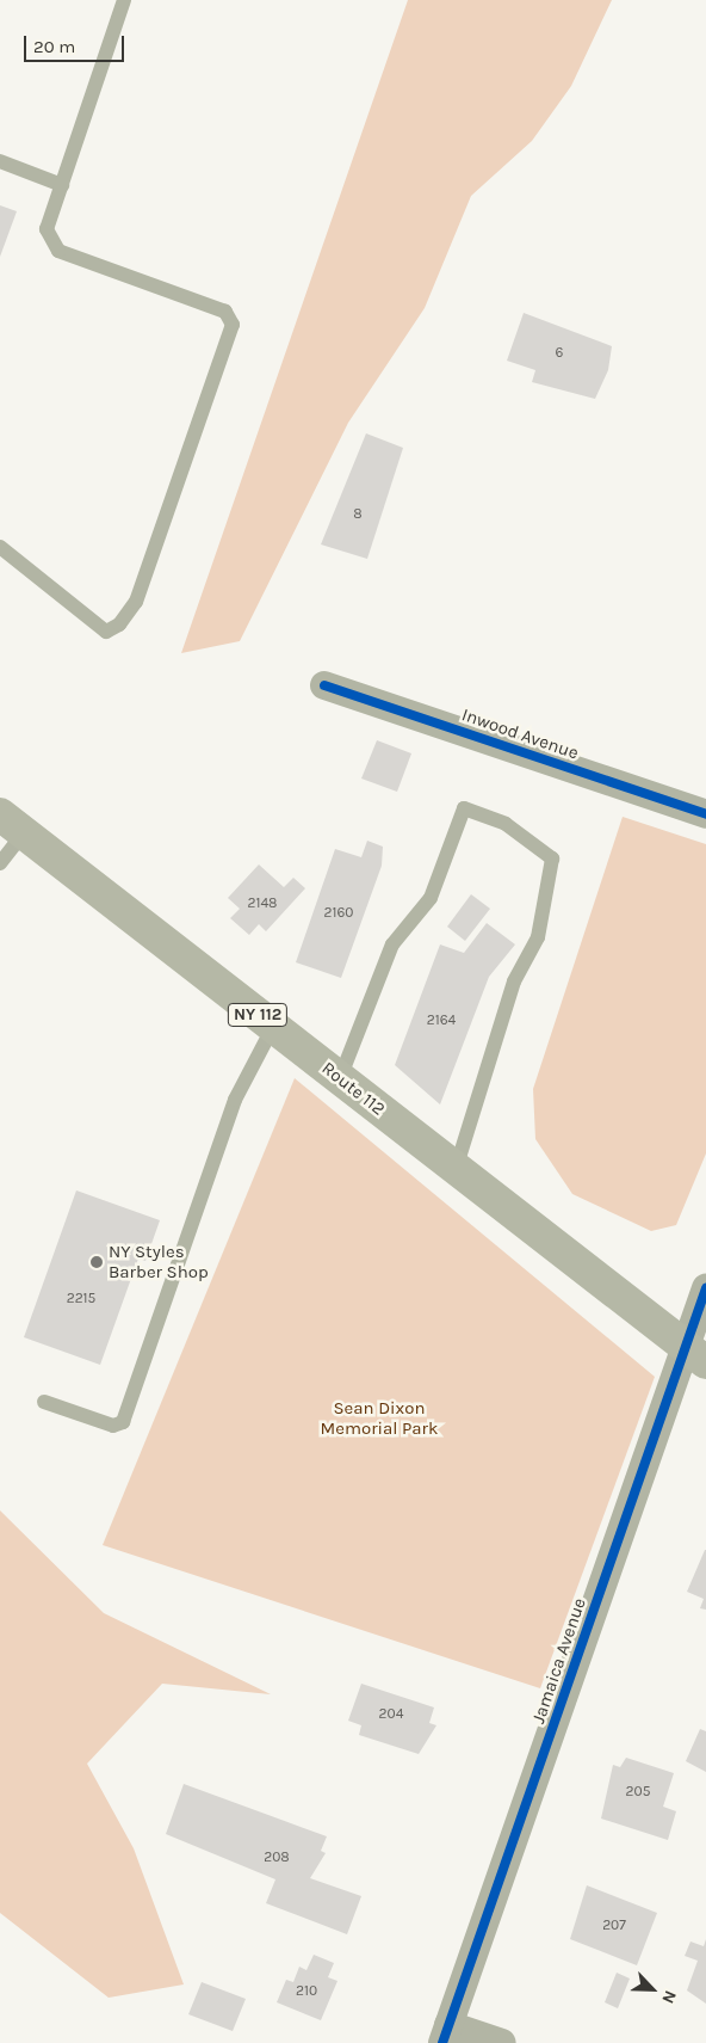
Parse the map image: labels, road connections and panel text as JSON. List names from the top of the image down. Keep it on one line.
{"streets":{"main road":["NY 112","Route 112"],"street":["Inwood Avenue","Jamaica Avenue"]},"crossings":[["Route 112","Jamaica Avenue"]],"parks":["Sean Dixon Memorial Park"],"places":["NY Styles Barber Shop"],"house_numbers":["6","8","2148","2160","2164","2215","204","205","208","207","210"],"scale_bar":"20 m","north":"bottom right"}
